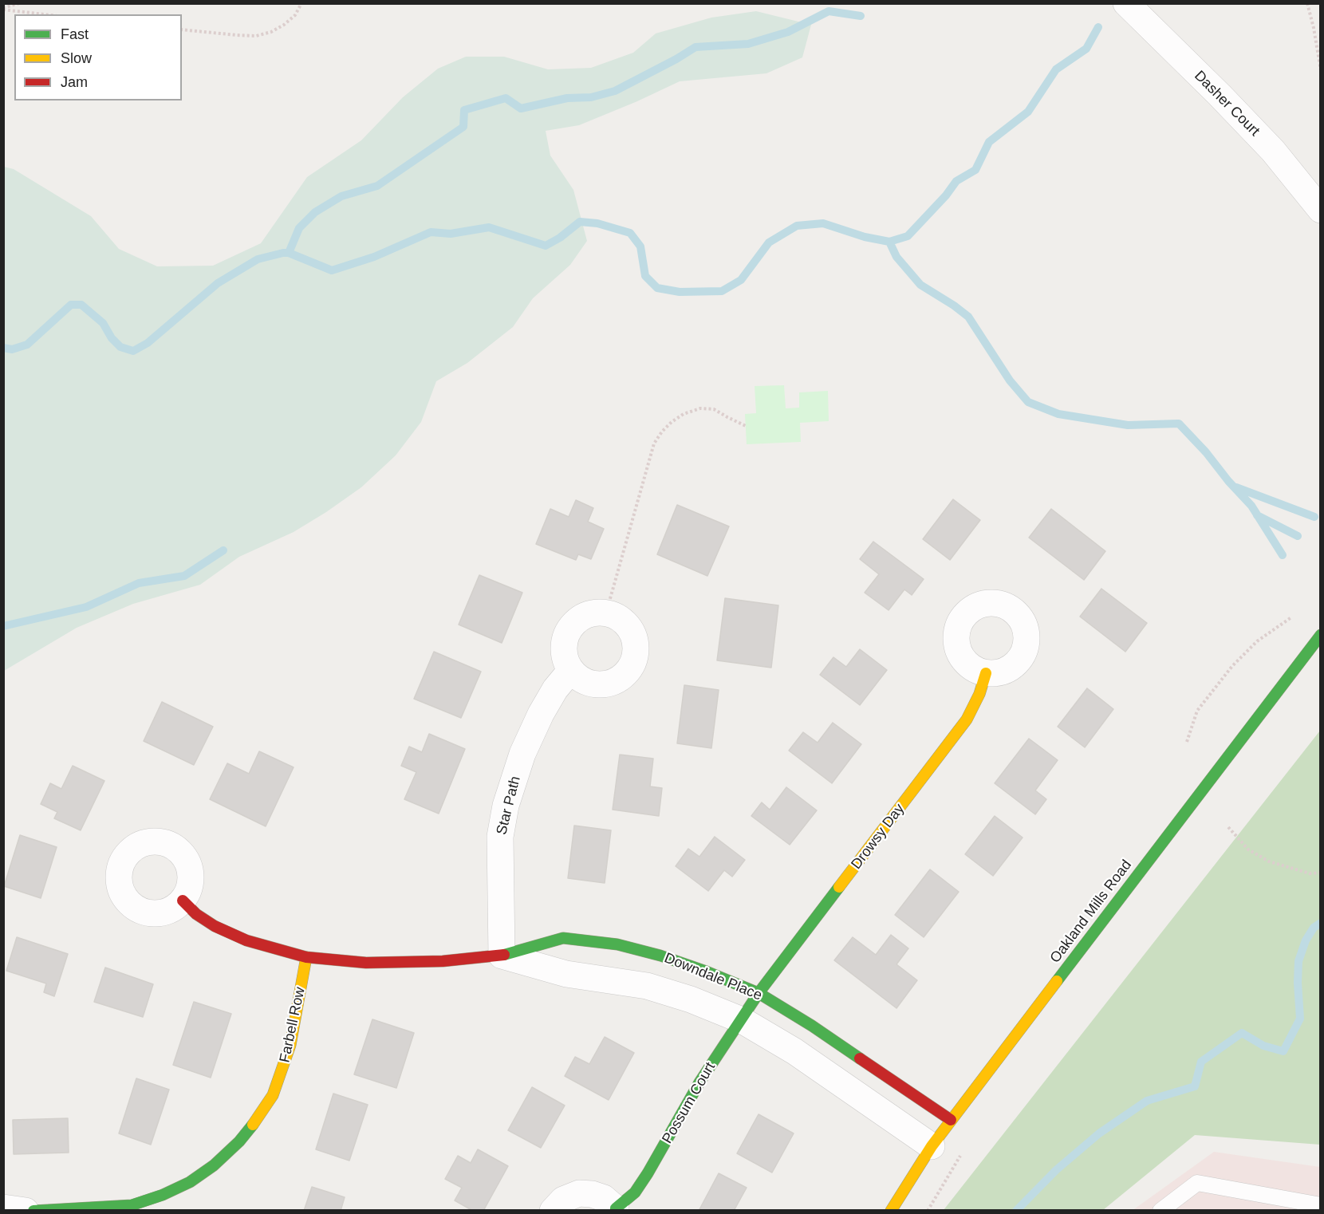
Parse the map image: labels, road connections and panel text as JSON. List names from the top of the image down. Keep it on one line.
{"streets":{"street":["Dasher Court","Star Path","Drowsy Day","Oakland Mills Road","Downdale Place","Farbell Row","Possum Court"]},"crossings":[["Star Path","Downdale Place"],["Drowsy Day","Downdale Place"],["Drowsy Day","Possum Court"],["Oakland Mills Road","Downdale Place"],["Downdale Place","Farbell Row"],["Downdale Place","Possum Court"]],"legend":["Fast","Slow","Jam"]}
